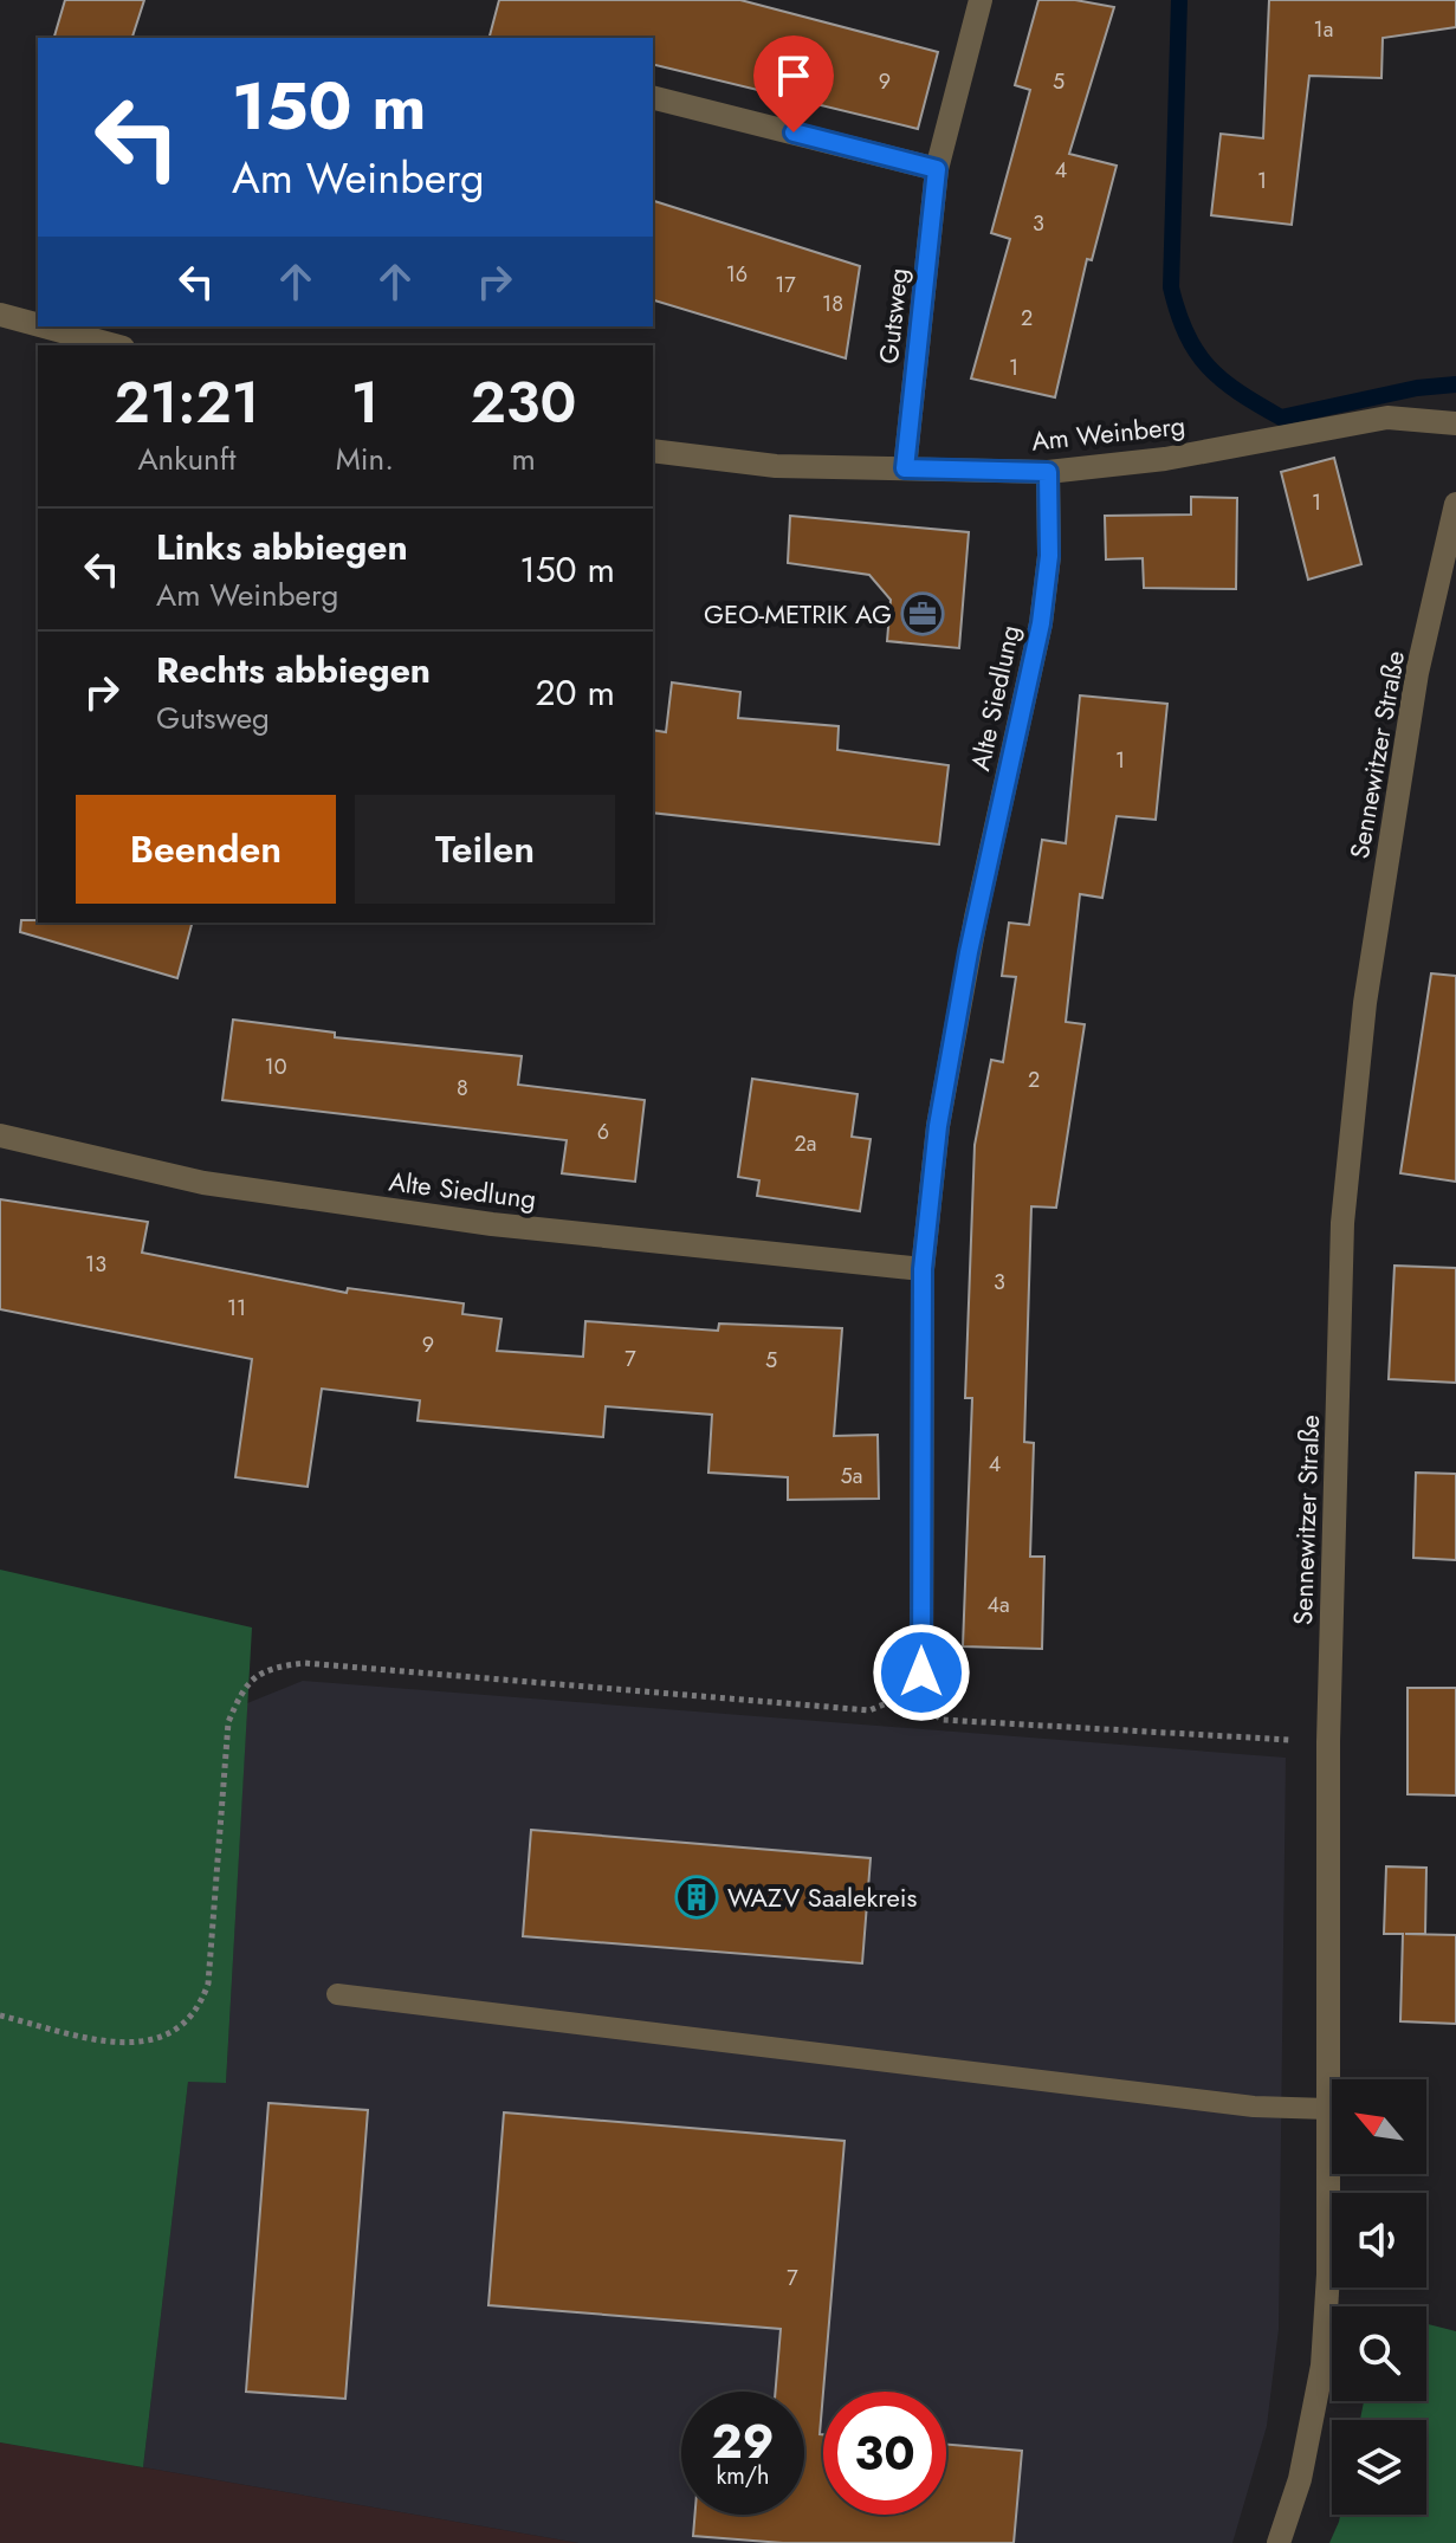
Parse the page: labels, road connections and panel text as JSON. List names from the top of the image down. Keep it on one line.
{"streets":{"street":["Gutsweg","Am Weinberg","Alte Siedlung","Sennewitzer Straße"]},"crossings":[["Gutsweg","Am Weinberg"],["Am Weinberg","Alte Siedlung"]],"places":{"office":["GEO-METRIK AG"],"building":["WAZV Saalekreis"]},"house_numbers":["1a","9","5","4","1","3","16","17","18","2","1","1","1","10","2","8","6","2a","13","3","11","9","7","5","4","5a","4a","7"],"north":"top left","page":{"turn":["150 m","Am Weinberg"],"eta":["21:21","Ankunft","1","Min.","230","m"],"list":[{"name":"Links abbiegen","note":"Am Weinberg","value":"150 m"},{"name":"Rechts abbiegen","note":"Gutsweg","value":"20 m"}],"buttons":["Beenden","Teilen"],"speed":"29 km/h","limit":"30"}}
